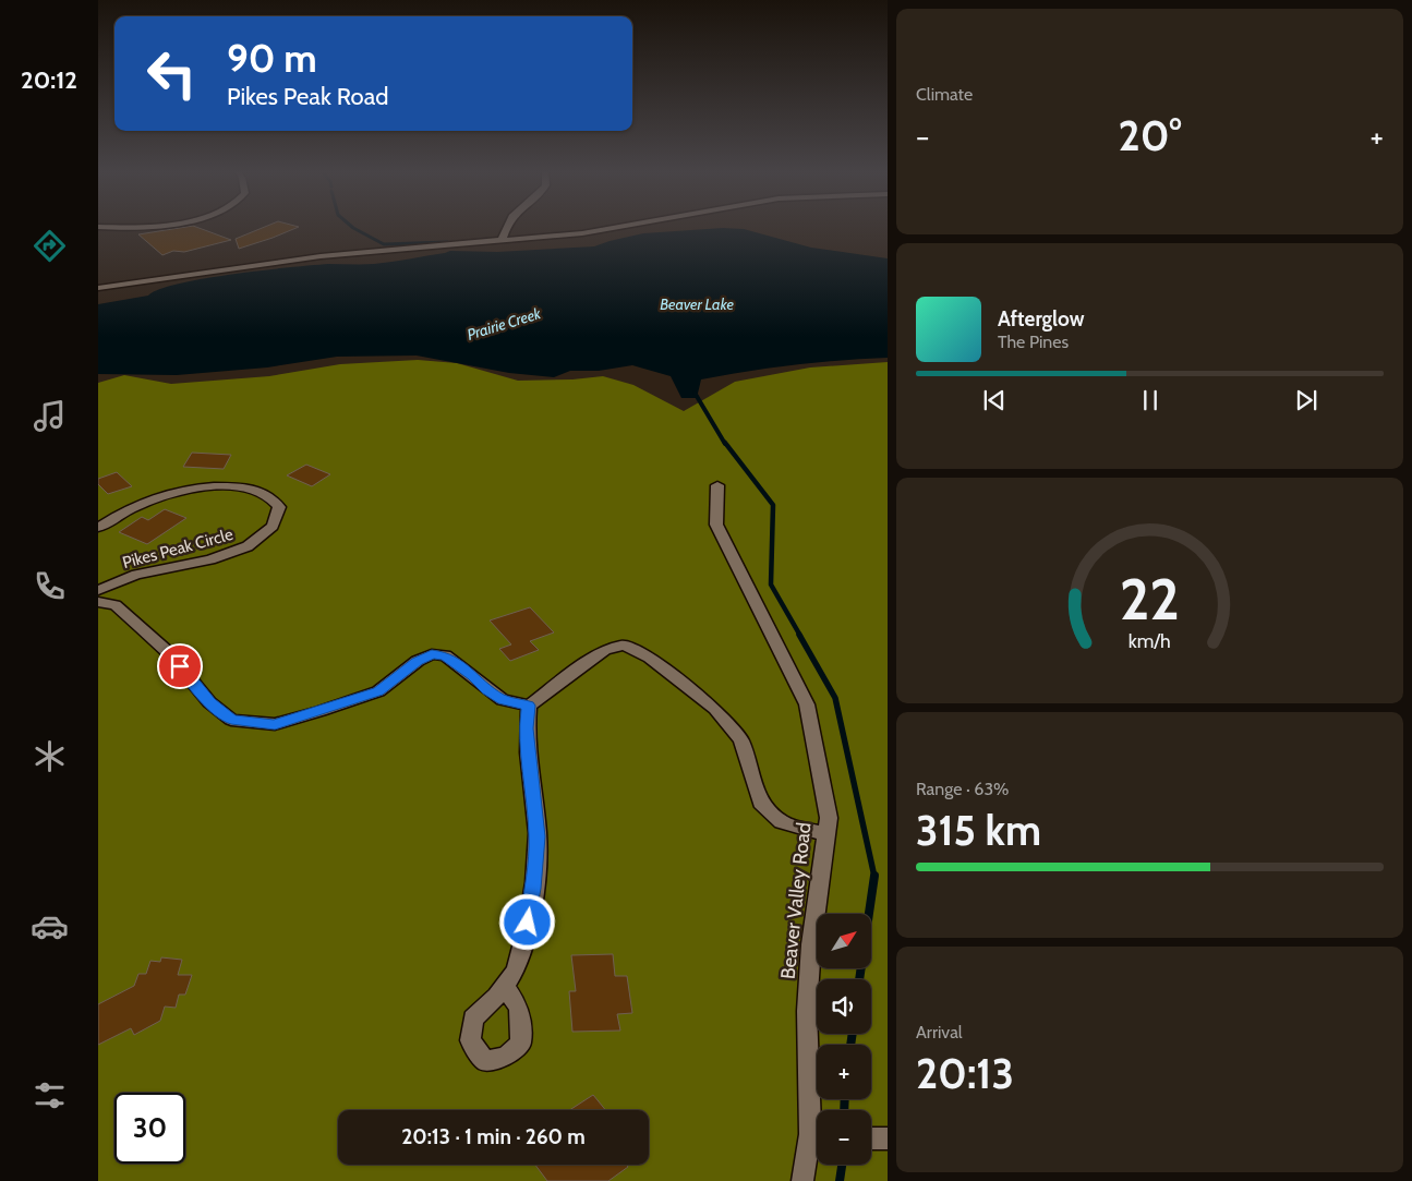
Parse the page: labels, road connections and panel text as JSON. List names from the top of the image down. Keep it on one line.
{"streets":{"street":["Pikes Peak Circle","Beaver Valley Road"]},"water":["Beaver Lake","Prairie Creek"],"north":"top right","page":{"tabs":"20:12","tile":["Climate",["Range · 63%","315 km"],["Arrival","20:13"]],"turn":["90 m","Pikes Peak Road"],"heat":["−","20°","+"],"song":["Afterglow","The Pines"],"map_buttons":["+","−"],"limit":"30","trip":"20:13 · 1 min · 260 m","gauge":["22","km/h"]}}
